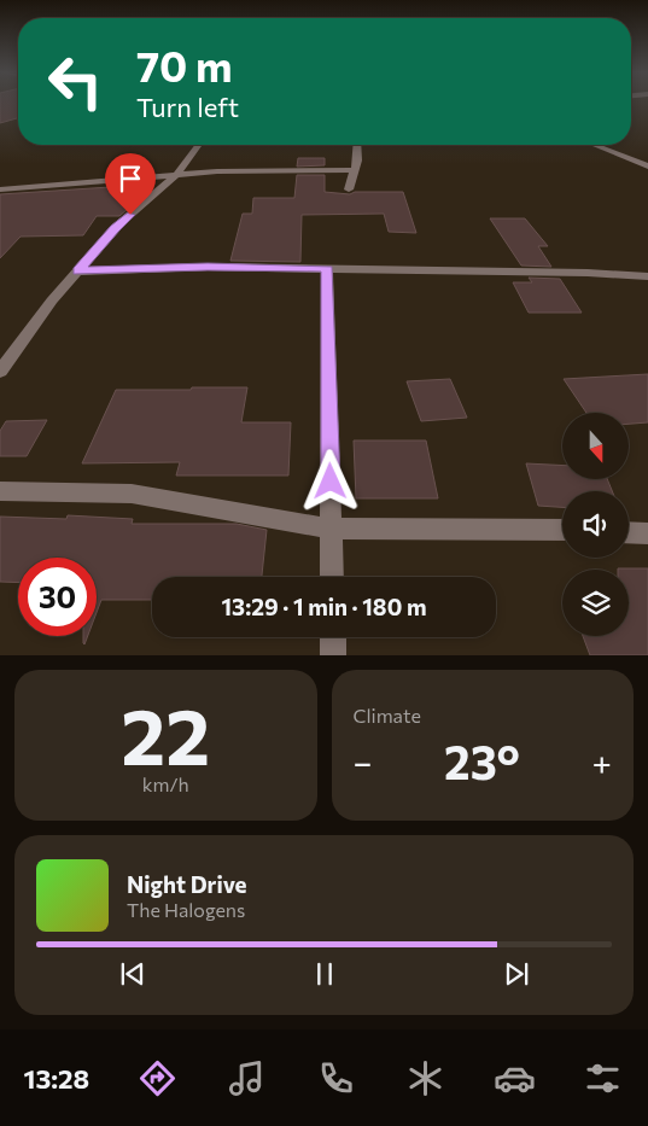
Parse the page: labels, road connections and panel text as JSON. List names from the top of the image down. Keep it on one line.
{"north":"bottom","page":{"turn":["70 m","Turn left"],"limit":"30","trip":"13:29 · 1 min · 180 m","tile":[["22","km/h"],"Climate"],"heat":["−","23°","+"],"song":["Night Drive","The Halogens"],"tabs":"13:28"}}
